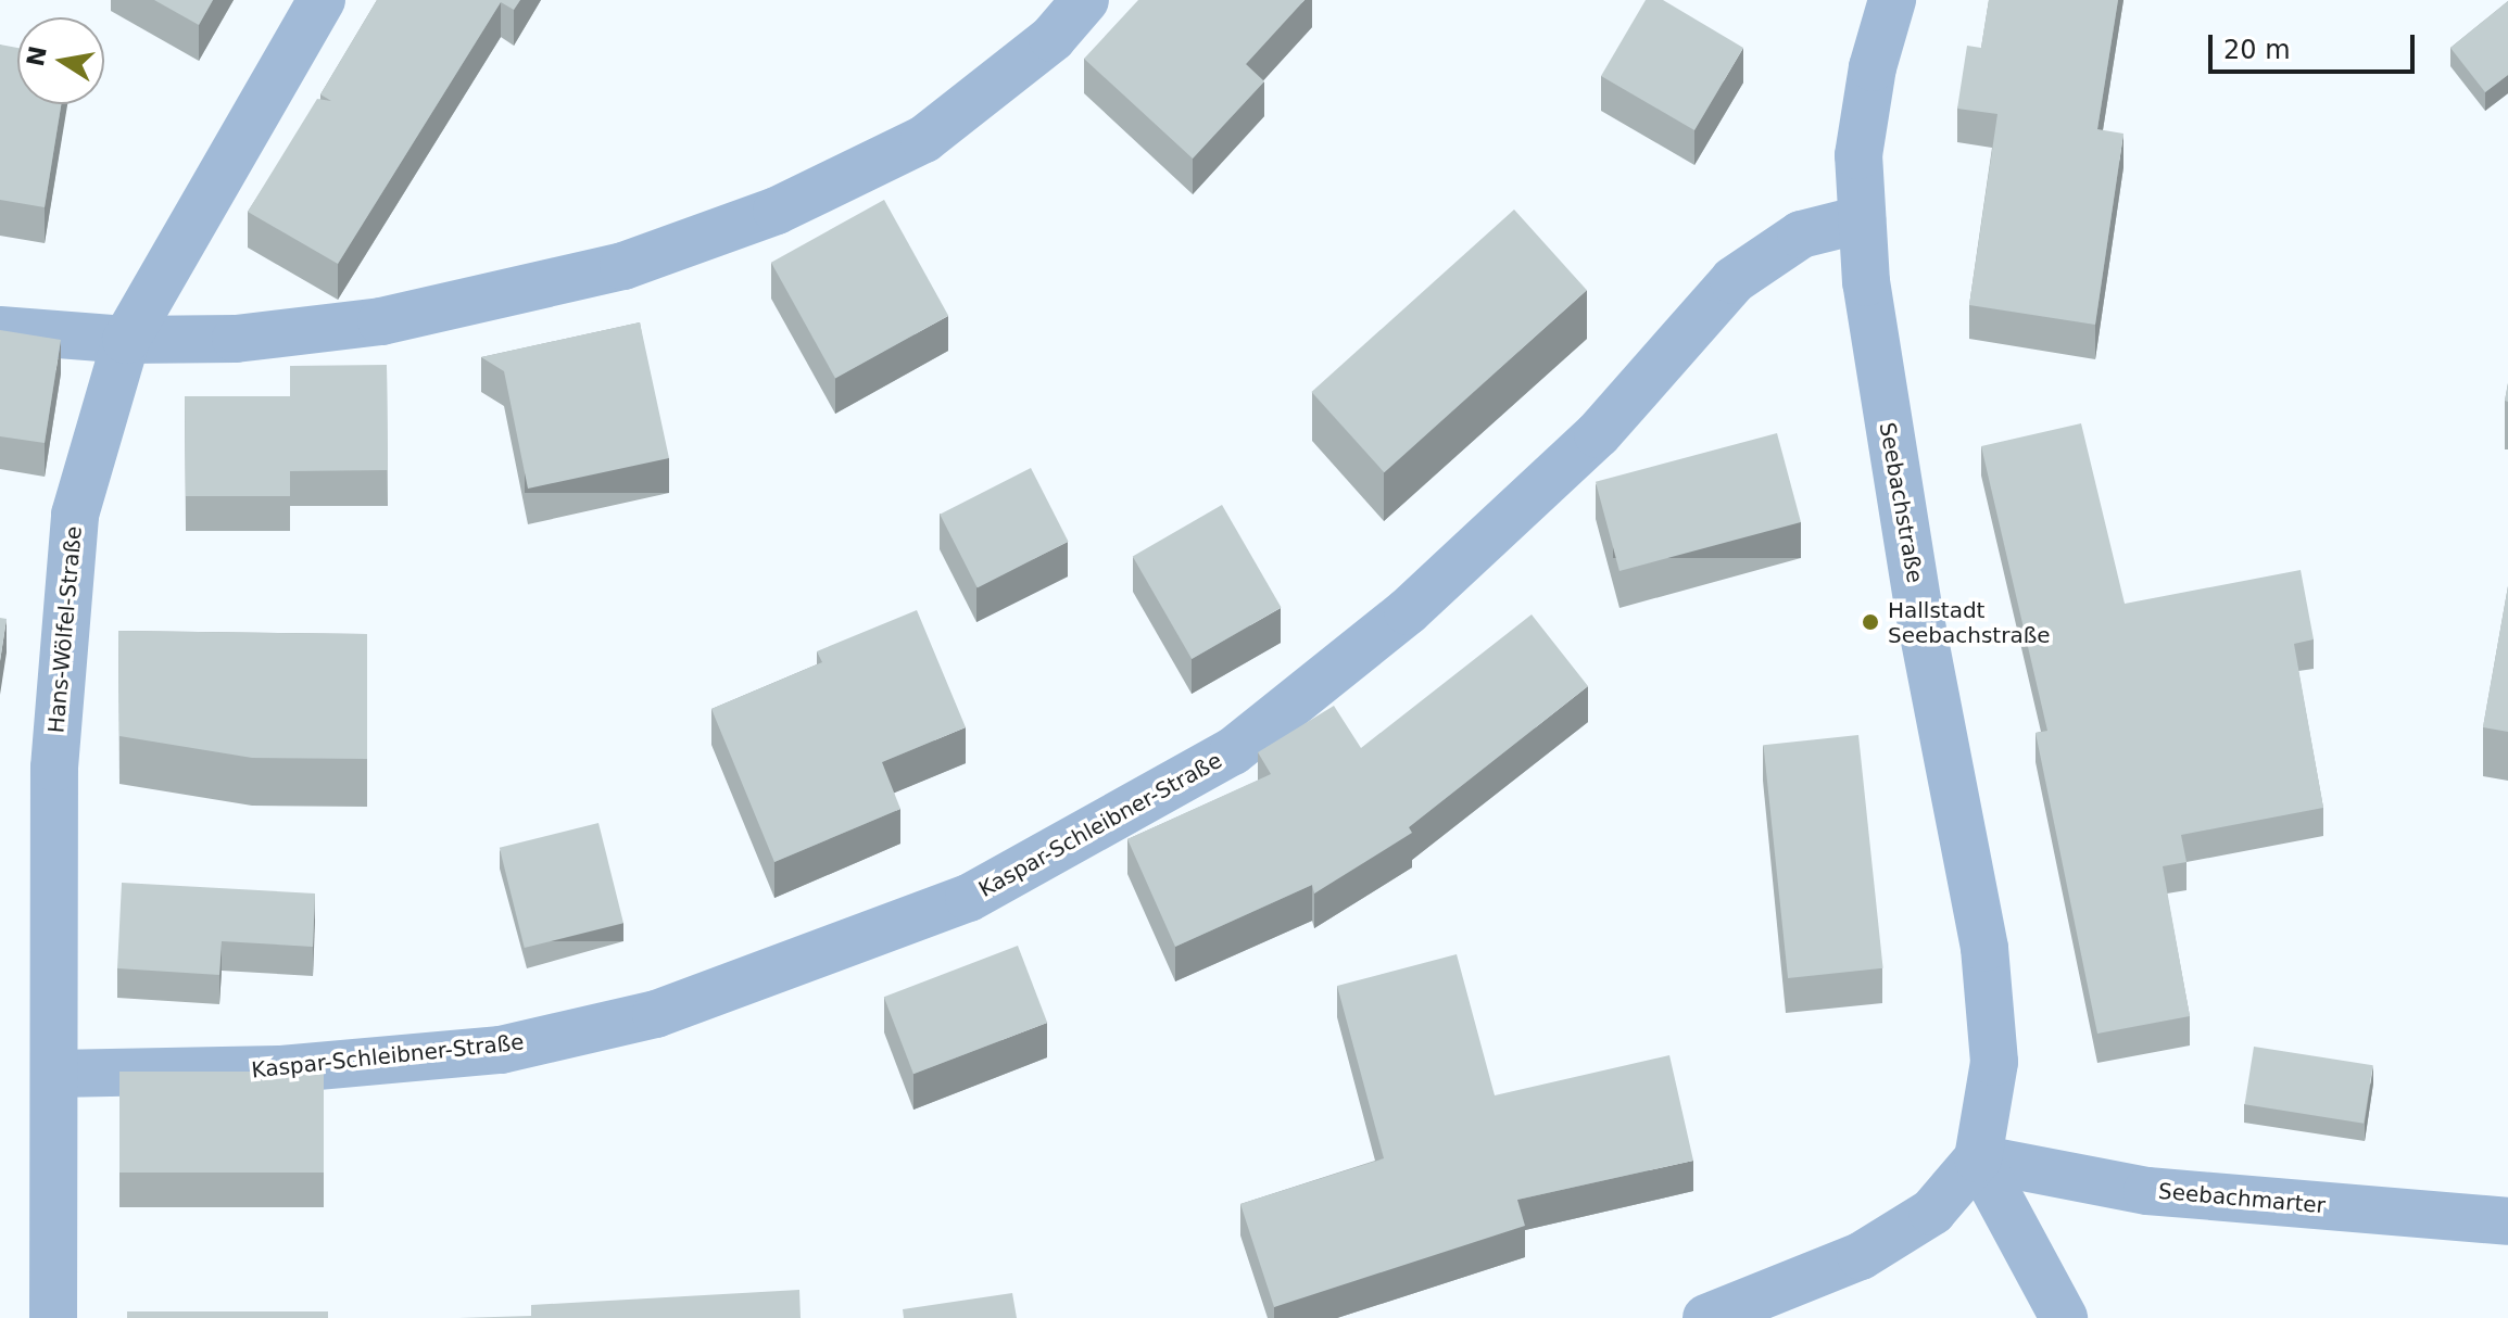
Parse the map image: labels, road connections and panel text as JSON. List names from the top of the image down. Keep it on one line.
{"streets":{"street":["Seebachstraße","Hans-Wölfel-Straße","Kaspar-Schleibner-Straße","Seebachmarter"]},"crossings":[["Seebachstraße","Kaspar-Schleibner-Straße"],["Seebachstraße","Seebachmarter"],["Hans-Wölfel-Straße","Kaspar-Schleibner-Straße"]],"places":["Hallstadt Seebachstraße"],"scale_bar":"20 m","north":"left"}
